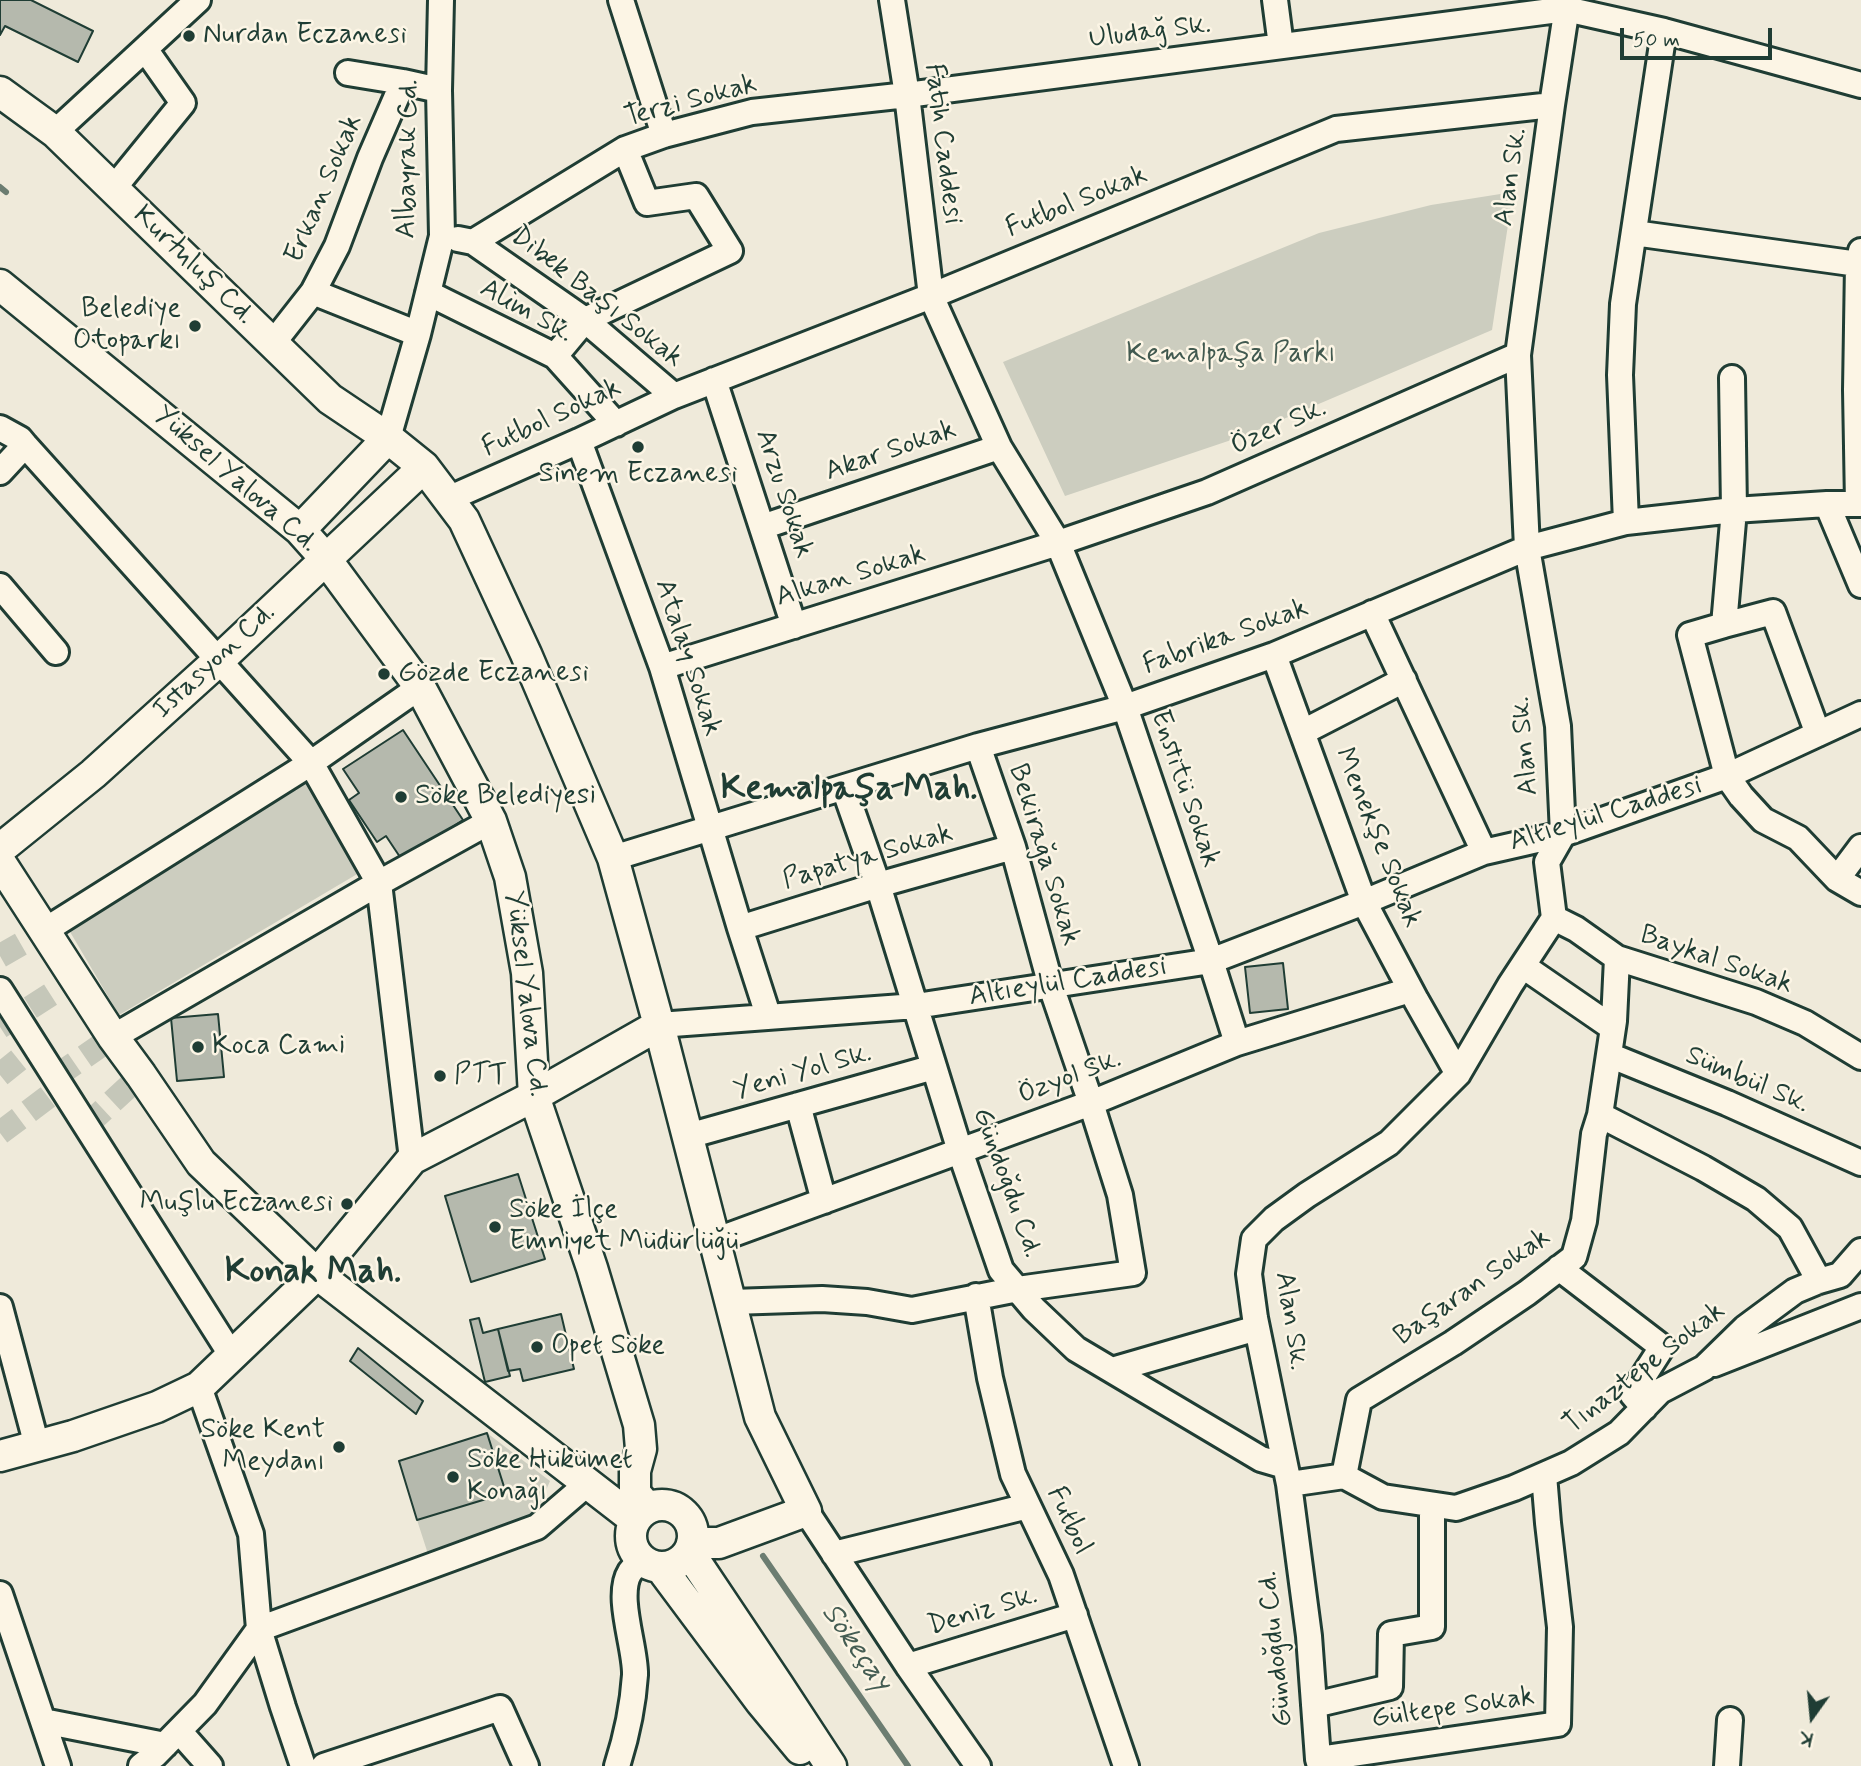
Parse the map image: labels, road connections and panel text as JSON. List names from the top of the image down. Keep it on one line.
{"streets":{"main road":["Kurtuluş Cd.","Yüksel Yalova Cd.","Istasyon Cd.","Altıeylül Caddesi"],"street":["Uludağ Sk.","Terzi Sokak","Fatih Caddesi","Albayrak Cd.","Alan Sk.","Erkan Sokak","Futbol Sokak","Dibek Başı Sokak","Alim Sk.","Özer Sk.","Akar Sokak","Arzu Sokak","Alkan Sokak","Fabrika Sokak","Atalay Sokak","Enstitü Sokak","Menekşe Sokak","Bekirağa Sokak","Papatya Sokak","Baykal Sokak","Yeni Yol Sk.","Özyol Sk.","Sümbül Sk.","Gündoğdu Cd.","Başaran Sokak","Tınaztepe Sokak","Futbol","Deniz Sk.","Gültepe Sokak"]},"crossings":[["Uludağ Sk.","Terzi Sokak"],["Uludağ Sk.","Fatih Caddesi"],["Uludağ Sk.","Alan Sk."],["Terzi Sokak","Fatih Caddesi"],["Terzi Sokak","Dibek Başı Sokak"],["Fatih Caddesi","Futbol Sokak"],["Fatih Caddesi","Enstitü Sokak"],["Albayrak Cd.","Kurtuluş Cd."],["Albayrak Cd.","Dibek Başı Sokak"],["Albayrak Cd.","Alim Sk."],["Alan Sk.","Futbol Sokak"],["Alan Sk.","Özer Sk."],["Alan Sk.","Fabrika Sokak"],["Alan Sk.","Altıeylül Caddesi"],["Alan Sk.","Menekşe Sokak"],["Alan Sk.","Baykal Sokak"],["Alan Sk.","Gündoğdu Cd."],["Erkan Sokak","Kurtuluş Cd."],["Futbol Sokak","Kurtuluş Cd."],["Futbol Sokak","Dibek Başı Sokak"],["Futbol Sokak","Alim Sk."],["Futbol Sokak","Arzu Sokak"],["Futbol Sokak","Atalay Sokak"],["Futbol Sokak","Enstitü Sokak"],["Kurtuluş Cd.","Fabrika Sokak"],["Kurtuluş Cd.","Istasyon Cd."],["Kurtuluş Cd.","Altıeylül Caddesi"],["Kurtuluş Cd.","Yeni Yol Sk."],["Kurtuluş Cd.","Özyol Sk."],["Özer Sk.","Alkan Sokak"],["Özer Sk.","Enstitü Sokak"],["Akar Sokak","Arzu Sokak"],["Akar Sokak","Enstitü Sokak"],["Yüksel Yalova Cd.","Istasyon Cd."],["Yüksel Yalova Cd.","Altıeylül Caddesi"],["Arzu Sokak","Alkan Sokak"],["Alkan Sokak","Atalay Sokak"],["Alkan Sokak","Enstitü Sokak"],["Fabrika Sokak","Atalay Sokak"],["Fabrika Sokak","Enstitü Sokak"],["Fabrika Sokak","Menekşe Sokak"],["Fabrika Sokak","Bekirağa Sokak"],["Fabrika Sokak","Gündoğdu Cd."],["Atalay Sokak","Altıeylül Caddesi"],["Atalay Sokak","Papatya Sokak"],["Enstitü Sokak","Altıeylül Caddesi"],["Enstitü Sokak","Özyol Sk."],["Altıeylül Caddesi","Menekşe Sokak"],["Altıeylül Caddesi","Bekirağa Sokak"],["Altıeylül Caddesi","Gündoğdu Cd."],["Menekşe Sokak","Özyol Sk."],["Bekirağa Sokak","Papatya Sokak"],["Bekirağa Sokak","Özyol Sk."],["Bekirağa Sokak","Gündoğdu Cd."],["Papatya Sokak","Gündoğdu Cd."],["Baykal Sokak","Başaran Sokak"],["Yeni Yol Sk.","Gündoğdu Cd."],["Özyol Sk.","Gündoğdu Cd."],["Sümbül Sk.","Başaran Sokak"],["Gündoğdu Cd.","Gültepe Sokak"],["Başaran Sokak","Tınaztepe Sokak"],["Tınaztepe Sokak","Gültepe Sokak"],["Futbol","Deniz Sk."]],"districts":["Kemalpaşa Mah.","Konak Mah."],"water":["Sökeçay"],"parks":["Kemalpaşa Parkı"],"places":["Nurdan Eczanesi","Belediye Otoparkı","Sinem Eczanesi","Gözde Eczanesi","Söke Belediyesi","Koca Cami","PTT","Muşlu Eczanesi","Söke İlçe Emniyet Müdürlüğü","Opet Söke","Söke Kent Meydanı","Söke Hükümet Konağı"],"scale_bar":"50 m","north":"bottom"}
